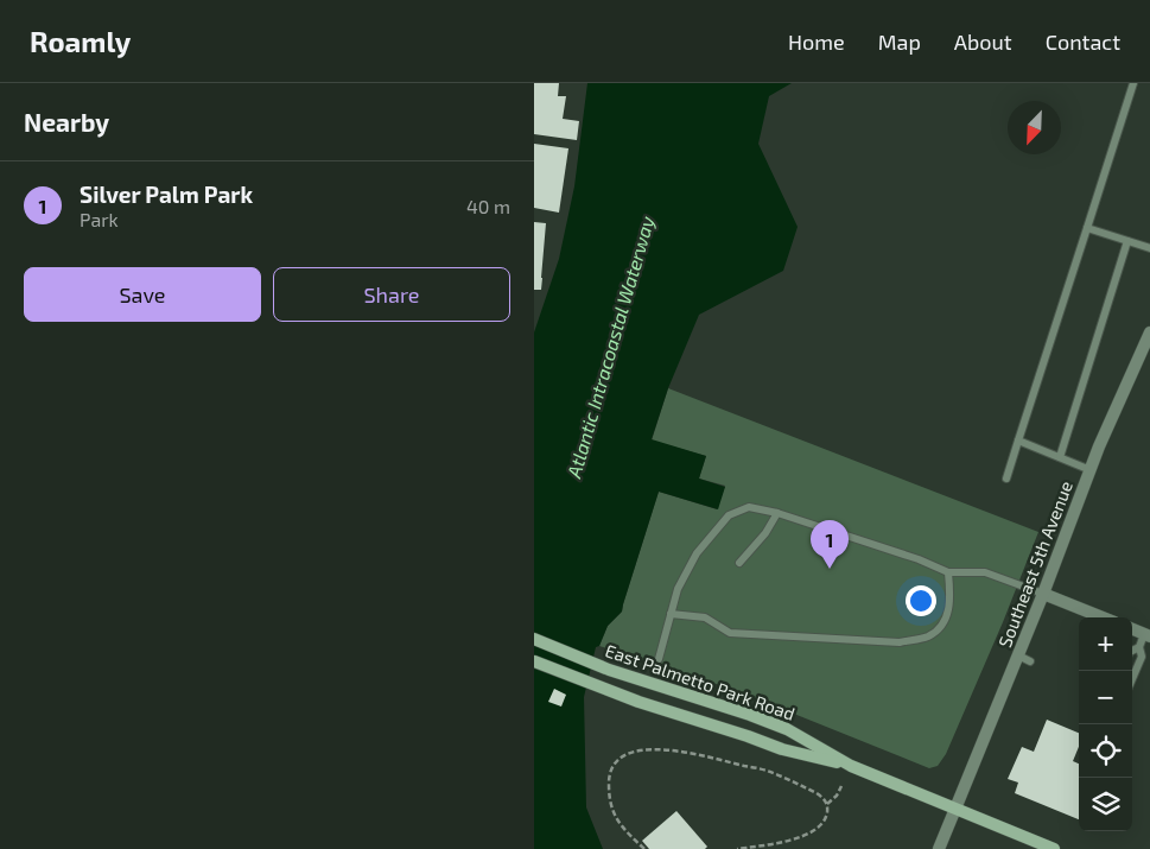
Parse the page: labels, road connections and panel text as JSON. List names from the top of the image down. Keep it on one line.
{"streets":{"main road":["East Palmetto Park Road"],"street":["Southeast 5th Avenue"]},"crossings":[["Southeast 5th Avenue","East Palmetto Park Road"]],"water":["Atlantic Intracoastal Waterway"],"north":"bottom left","page":{"header":"Roamly","nav":["Home","Map","About","Contact"],"heading":"Nearby","list":[{"mark":"1","name":"Silver Palm Park","note":"Park","value":"40 m"}],"buttons":["Save","Share"],"pins":"1","map_buttons":["+","−"]}}
